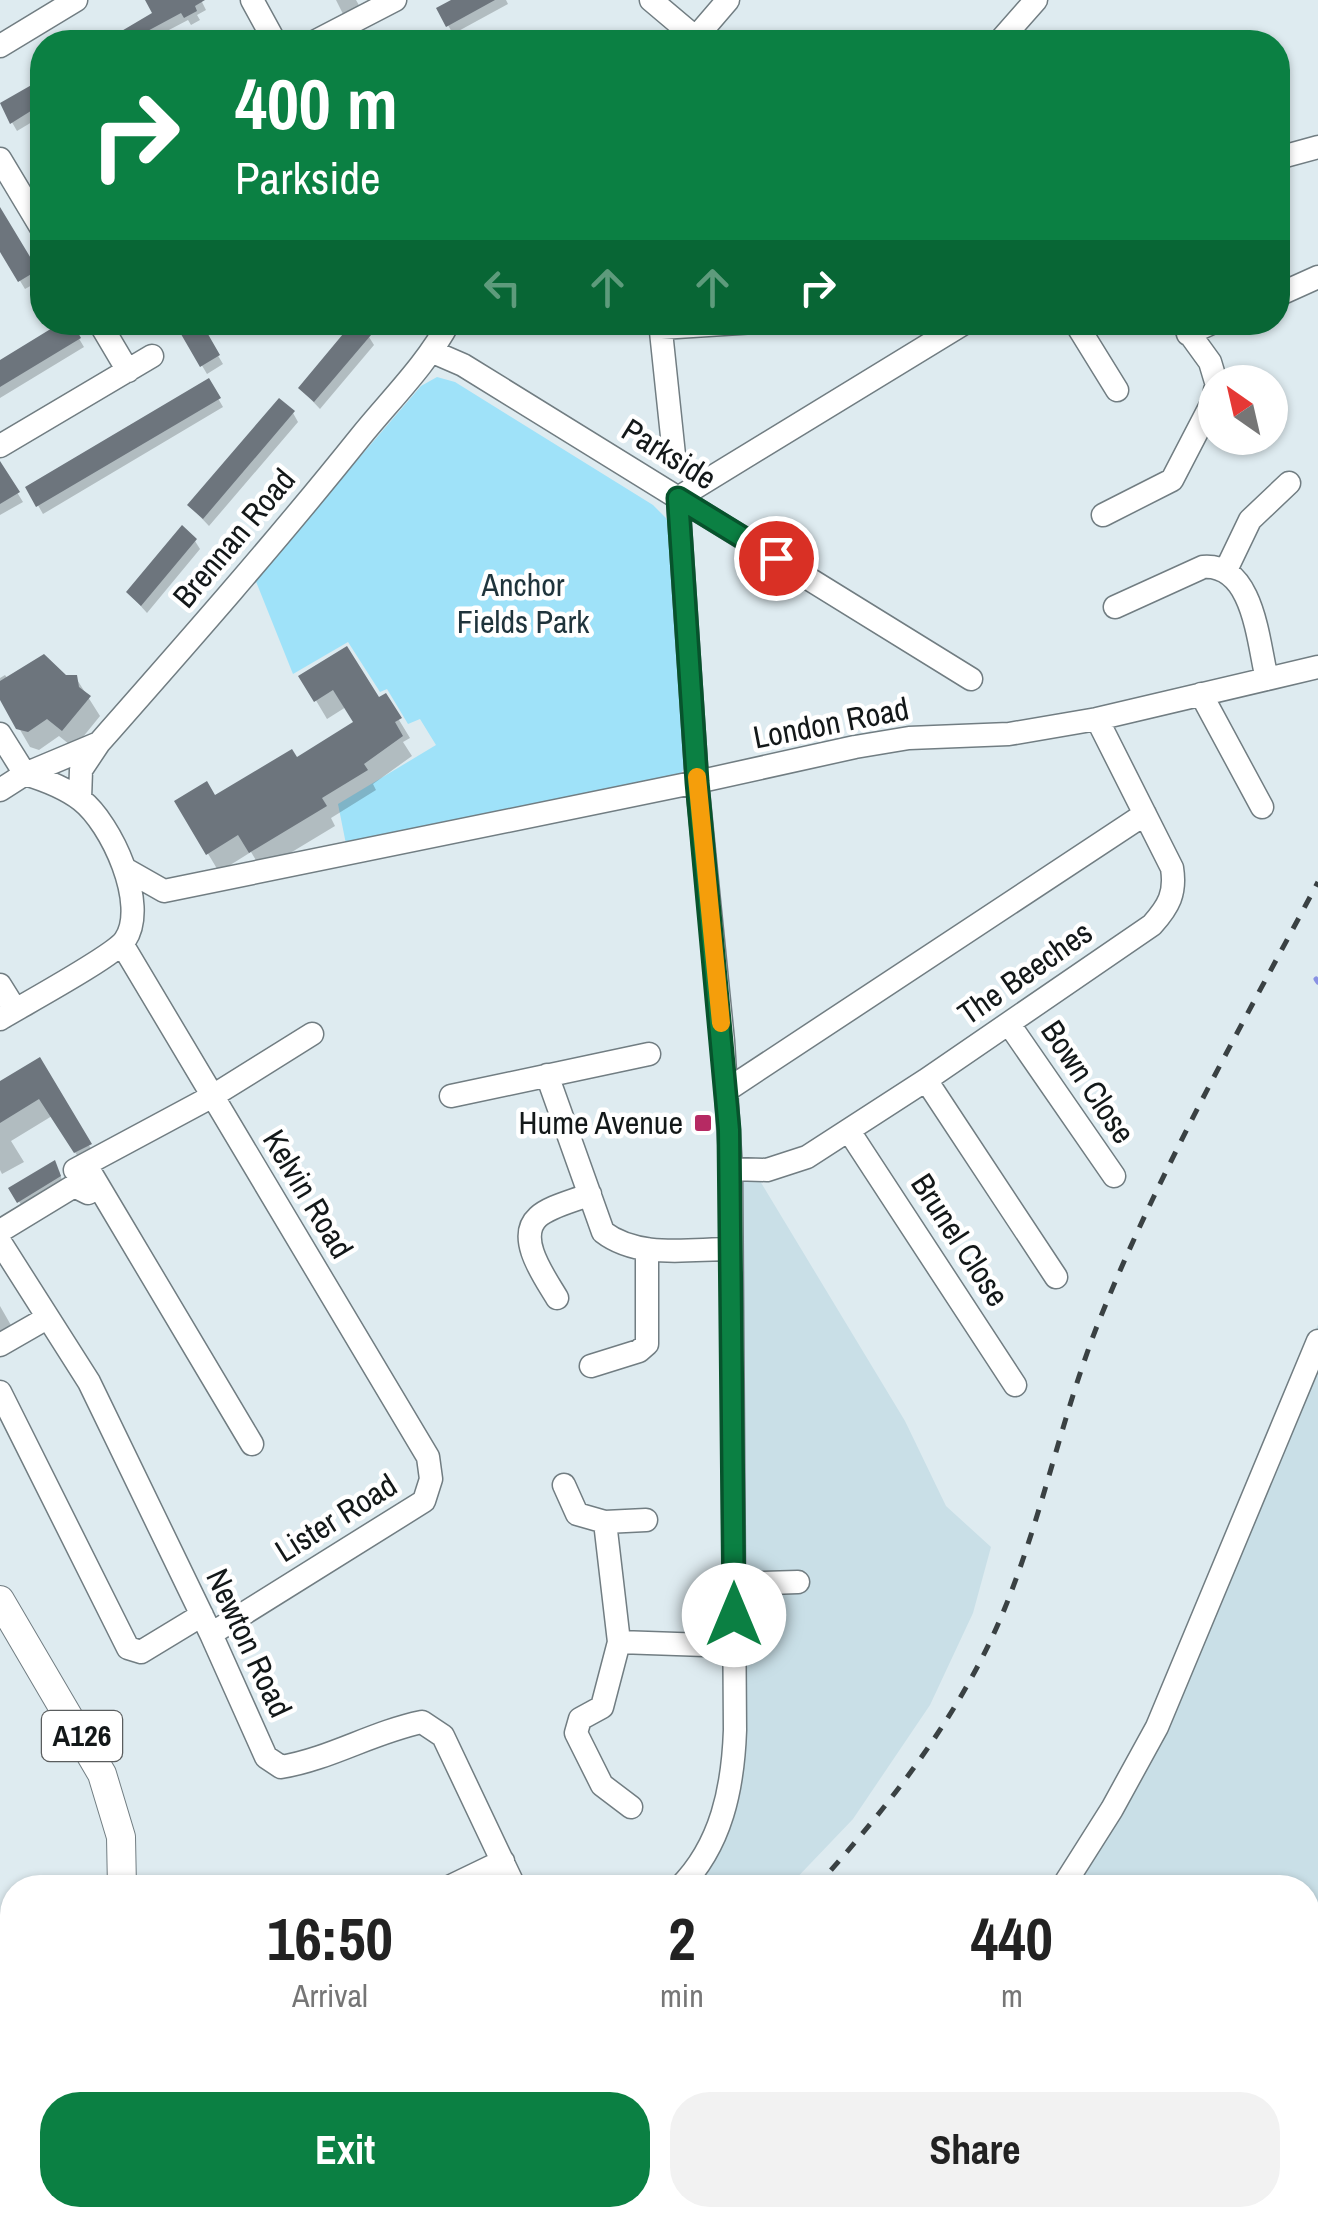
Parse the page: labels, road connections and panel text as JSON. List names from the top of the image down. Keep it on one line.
{"streets":{"main road":["A126"],"street":["Parkside","Brennan Road","London Road","The Beeches","Bown Close","Kelvin Road","Brunel Close","Lister Road","Newton Road"]},"crossings":[["Parkside","Brennan Road"],["London Road","The Beeches"],["The Beeches","Bown Close"],["The Beeches","Brunel Close"],["Kelvin Road","Lister Road"],["Lister Road","Newton Road"]],"parks":["Anchor Fields Park"],"places":{"transit":["Hume Avenue"]},"north":"top left","page":{"turn":["400 m","Parkside"],"eta":["16:50","Arrival","2","min","440","m"],"buttons":["Exit","Share"]}}
